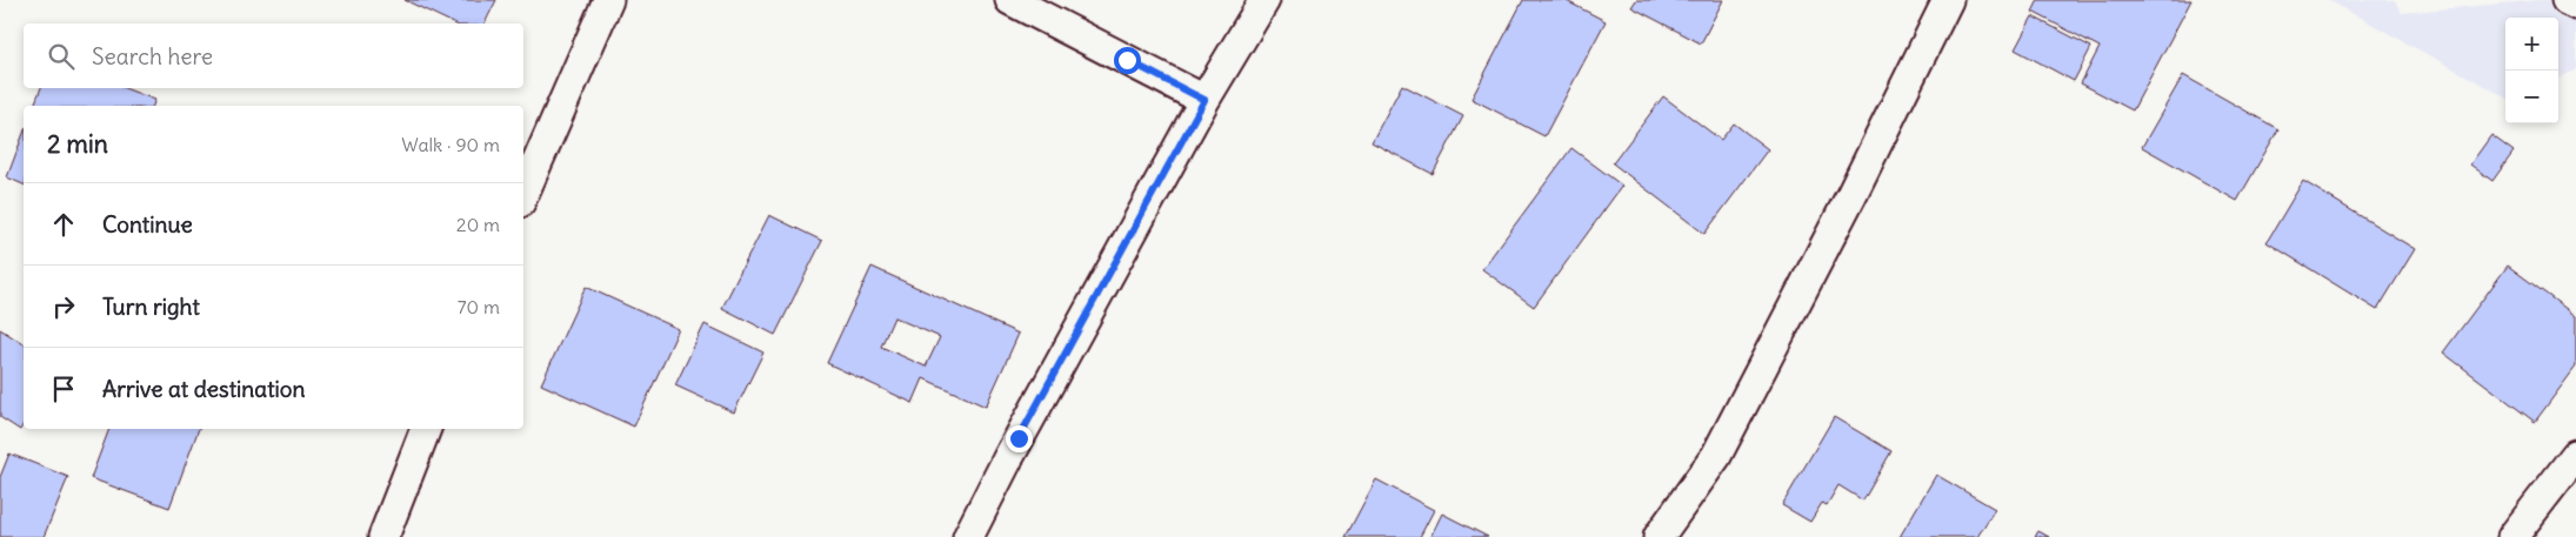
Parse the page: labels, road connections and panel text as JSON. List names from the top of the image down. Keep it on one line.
{"page":{"map_buttons":["+","−"],"search":"Search here","heading":["2 min","Walk · 90 m"],"list":[["Continue","20 m"],["Turn right","70 m"],"Arrive at destination"]}}
